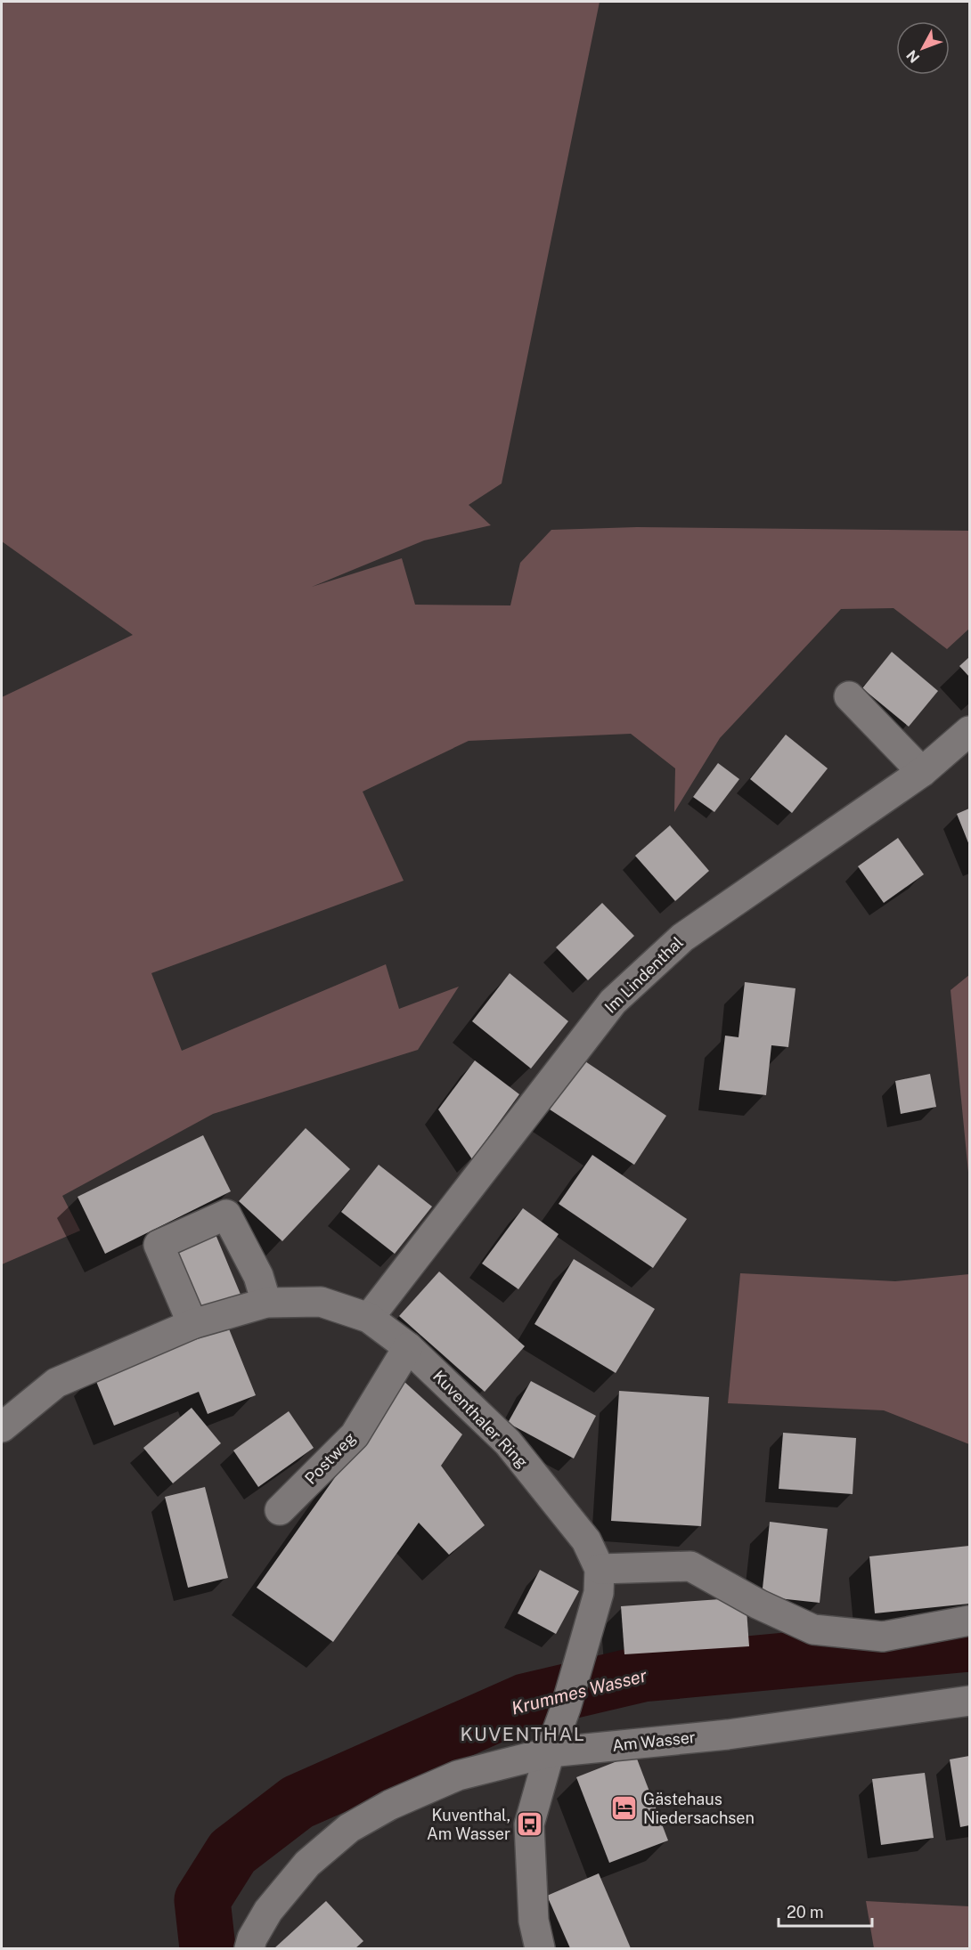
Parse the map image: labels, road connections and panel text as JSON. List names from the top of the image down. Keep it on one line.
{"streets":{"street":["Im Lindenthal","Kuventhaler Ring","Postweg","Am Wasser"]},"crossings":[["Im Lindenthal","Kuventhaler Ring"],["Kuventhaler Ring","Postweg"],["Kuventhaler Ring","Am Wasser"]],"districts":["KUVENTHAL"],"water":["Krummes Wasser"],"places":{"hotel":["Gästehaus Niedersachsen"],"bus stop":["Kuventhal, Am Wasser"]},"scale_bar":"20 m","north":"bottom left"}
